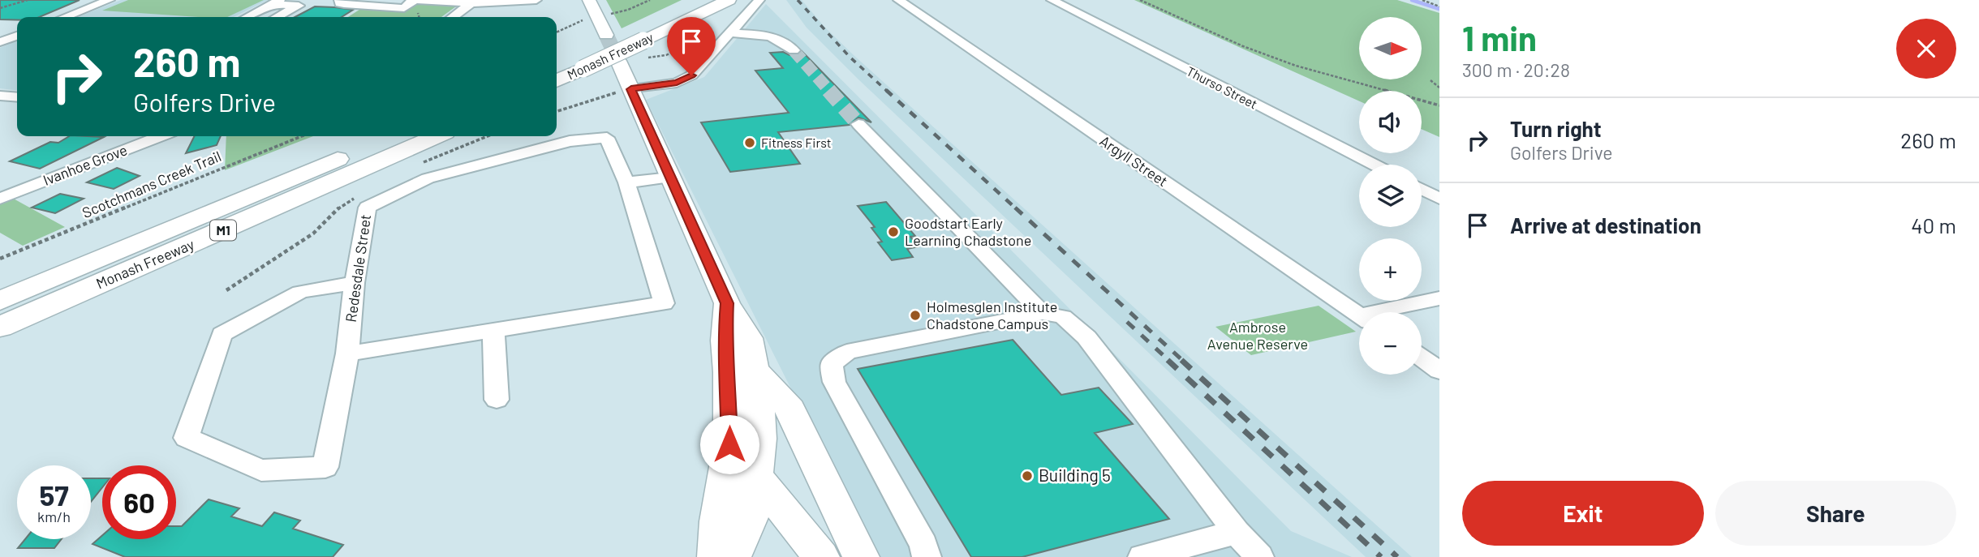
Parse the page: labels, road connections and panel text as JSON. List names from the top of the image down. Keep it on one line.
{"streets":{"highway":["Monash Freeway","M1"],"street":["Thurso Street","Argyll Street","Ivanhoe Grove","Redesdale Street"],"path":["Scotchmans Creek Trail"]},"parks":["Ambrose Avenue Reserve"],"places":["Fitness First","Goodstart Early Learning Chadstone","Holmesglen Institute Chadstone Campus","Building 5"],"north":"right","page":{"heading":["1 min","300 m · 20:28"],"map_buttons":["+","−"],"turn":["260 m","Golfers Drive"],"list":[{"name":"Turn right","note":"Golfers Drive","value":"260 m"},{"name":"Arrive at destination","value":"40 m"}],"speed":"57 km/h","limit":"60","buttons":["Exit","Share"]}}
